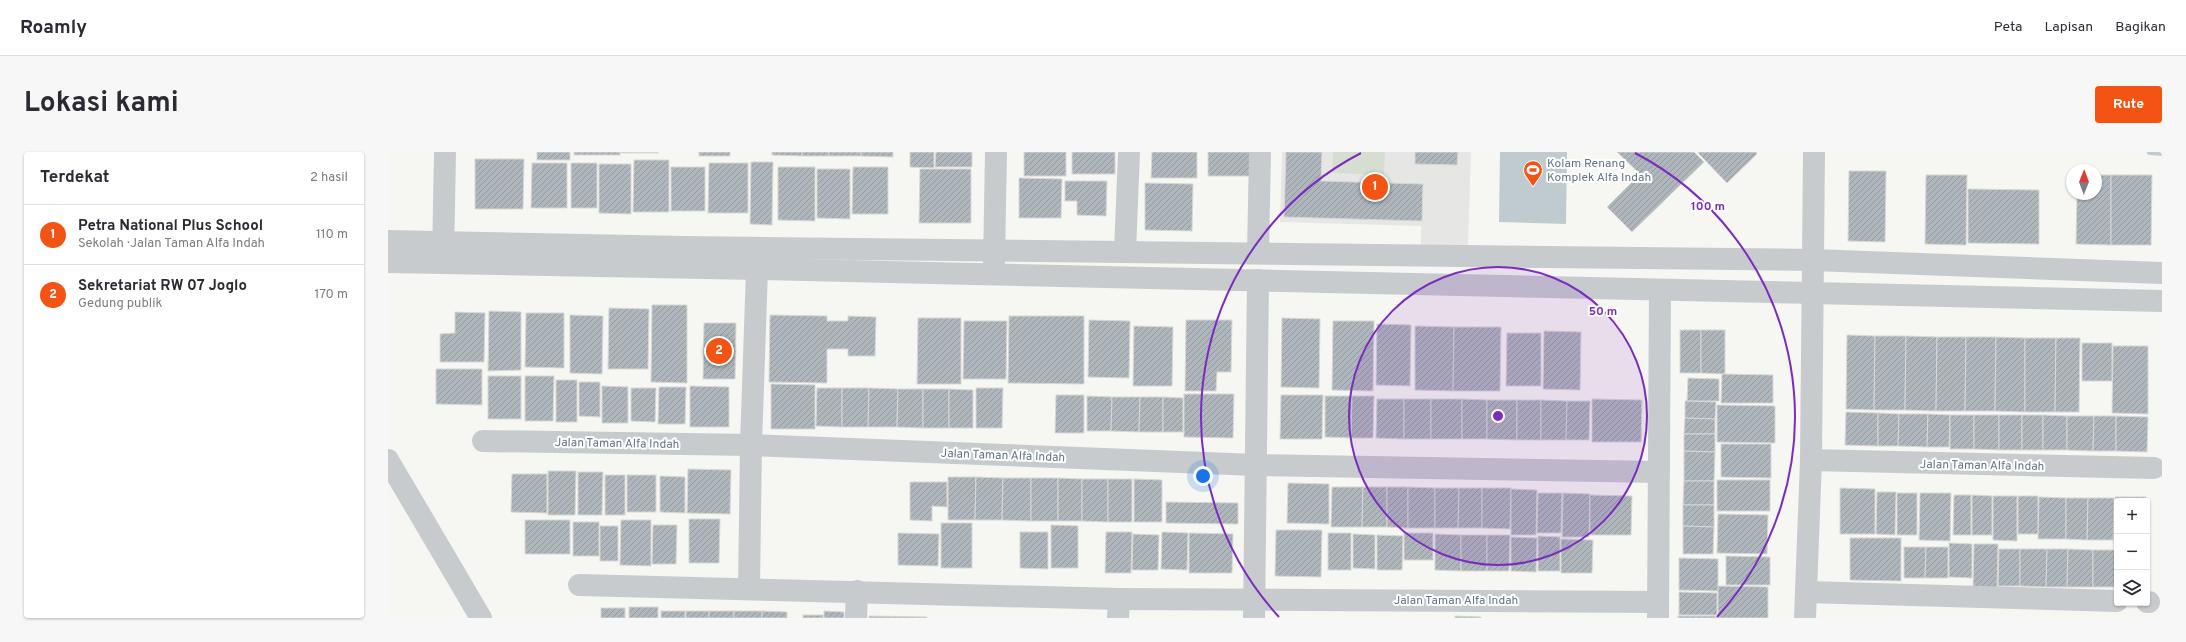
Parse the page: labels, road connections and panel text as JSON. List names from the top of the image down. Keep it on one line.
{"streets":{"street":["Jalan Taman Alfa Indah"]},"places":{"sports":["Kolam Renang Komplek Alfa Indah"]},"north":"top","page":{"header":"Roamly","nav":["Peta","Lapisan","Bagikan"],"title":"Lokasi kami","buttons":"Rute","heading":["Terdekat","2 hasil"],"pins":["1","2"],"list":[{"mark":"1","name":"Petra National Plus School","note":"Sekolah · Jalan Taman Alfa Indah","value":"110 m"},{"mark":"2","name":"Sekretariat RW 07 Joglo","note":"Gedung publik","value":"170 m"}],"map_buttons":["+","−"]},"rings":["100 m","50 m"]}
